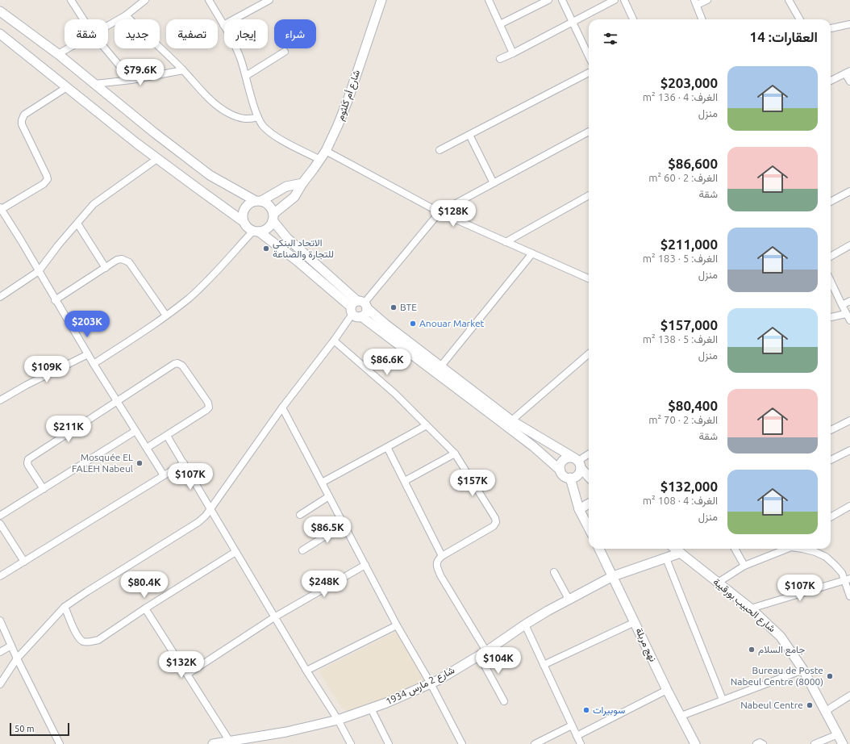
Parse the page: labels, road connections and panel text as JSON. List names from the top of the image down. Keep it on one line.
{"streets":{"main road":["شارع أم كلثوم","شارع الحبيب بورقيبة","نهج مربلة","شارع 2 مارس 1934"]},"crossings":[["شارع الحبيب بورقيبة","شارع 2 مارس 1934"],["نهج مربلة","شارع 2 مارس 1934"]],"places":["الاتحاد البنكي للتجارة والصناعة","BTE","Anouar Market","Mosquée EL FALEH Nabeul","جامع السلام","Bureau de Poste Nabeul Centre (8000)","Nabeul Centre","سوبيرات"],"scale_bar":"50 m","page":{"chip":["شراء","إيجار","تصفية","جديد","شقة"],"heading":"العقارات: 14","list":[{"name":"$203,000","note":"الغرف: 4 · 136 m² · منزل"},{"name":"$86,600","note":"الغرف: 2 · 60 m² · شقة"},{"name":"$211,000","note":"الغرف: 5 · 183 m² · منزل"},{"name":"$157,000","note":"الغرف: 5 · 138 m² · منزل"},{"name":"$80,400","note":"الغرف: 2 · 70 m² · شقة"},{"name":"$132,000","note":"الغرف: 4 · 108 m² · منزل"}],"price":["$79.6K","$128K","$203K","$86.6K","$109K","$211K","$107K","$157K","$86.5K","$248K","$80.4K","$107K","$104K","$132K"],"scale":"50 m"}}
